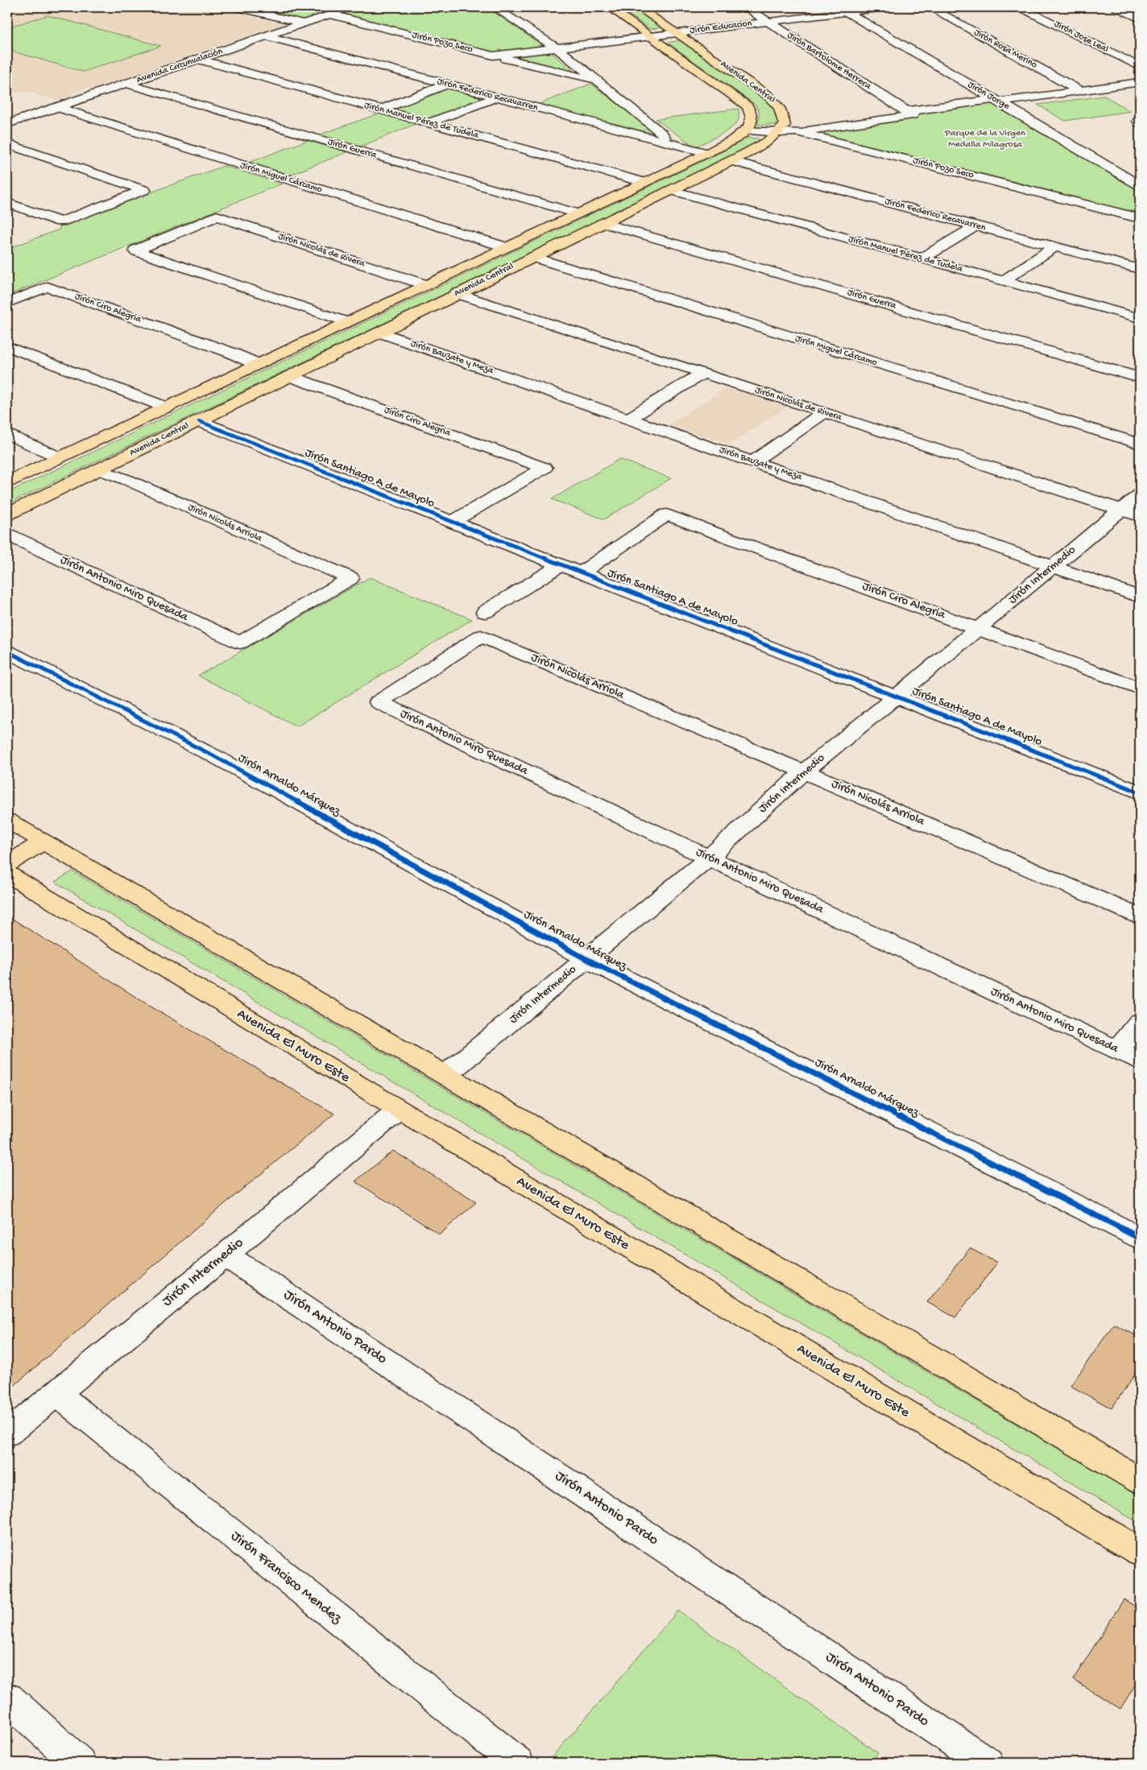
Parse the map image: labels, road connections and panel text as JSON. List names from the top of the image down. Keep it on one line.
{"streets":{"main road":["Avenida Central","Avenida El Muro Este"],"street":["Jirón Educacion","Jirón Jose Leal","Jirón Pozo Seco","Jirón Rosa Merino","Jirón Bartolome Herrera","Avenida Circunvalación","Jirón Federico Recavarren","Jirón Jorge","Jirón Manuel Pérez de Tudela","Jirón Guerra","Jirón Miguel Cárcamo","Jirón Nicolás de Rivera","Jirón Ciro Alegria","Jirón Bauzate y Meza","Jirón Santiago A de Mayolo","Jirón Nicolás Arriola","Jirón Intermedio","Jirón Antonio Miro Quesada","Jirón Arnaldo Márquez","Jirón Antonio Pardo","Jirón Francisco Mendez"]},"crossings":[["Jirón Educacion","Jirón Pozo Seco"],["Jirón Educacion","Jirón Bartolome Herrera"],["Jirón Educacion","Avenida Central"],["Jirón Educacion","Jirón Jorge"],["Jirón Pozo Seco","Avenida Circunvalación"],["Jirón Pozo Seco","Avenida Central"],["Avenida Circunvalación","Jirón Federico Recavarren"],["Avenida Circunvalación","Jirón Manuel Pérez de Tudela"],["Avenida Circunvalación","Jirón Guerra"],["Avenida Circunvalación","Jirón Miguel Cárcamo"],["Avenida Central","Jirón Federico Recavarren"],["Avenida Central","Jirón Manuel Pérez de Tudela"],["Avenida Central","Jirón Guerra"],["Avenida Central","Jirón Miguel Cárcamo"],["Avenida Central","Jirón Nicolás de Rivera"],["Avenida Central","Jirón Ciro Alegria"],["Avenida Central","Jirón Bauzate y Meza"],["Avenida Central","Jirón Santiago A de Mayolo"],["Avenida Central","Jirón Nicolás Arriola"],["Jirón Nicolás de Rivera","Jirón Intermedio"],["Jirón Ciro Alegria","Jirón Santiago A de Mayolo"],["Jirón Ciro Alegria","Jirón Intermedio"],["Jirón Bauzate y Meza","Jirón Intermedio"],["Jirón Santiago A de Mayolo","Jirón Intermedio"],["Jirón Nicolás Arriola","Jirón Intermedio"],["Jirón Nicolás Arriola","Jirón Antonio Miro Quesada"],["Jirón Intermedio","Jirón Antonio Miro Quesada"],["Jirón Intermedio","Jirón Arnaldo Márquez"],["Jirón Intermedio","Avenida El Muro Este"],["Jirón Intermedio","Jirón Antonio Pardo"],["Jirón Intermedio","Jirón Francisco Mendez"]],"parks":["Parque de la Virgen Medalla Milagrosa"]}
